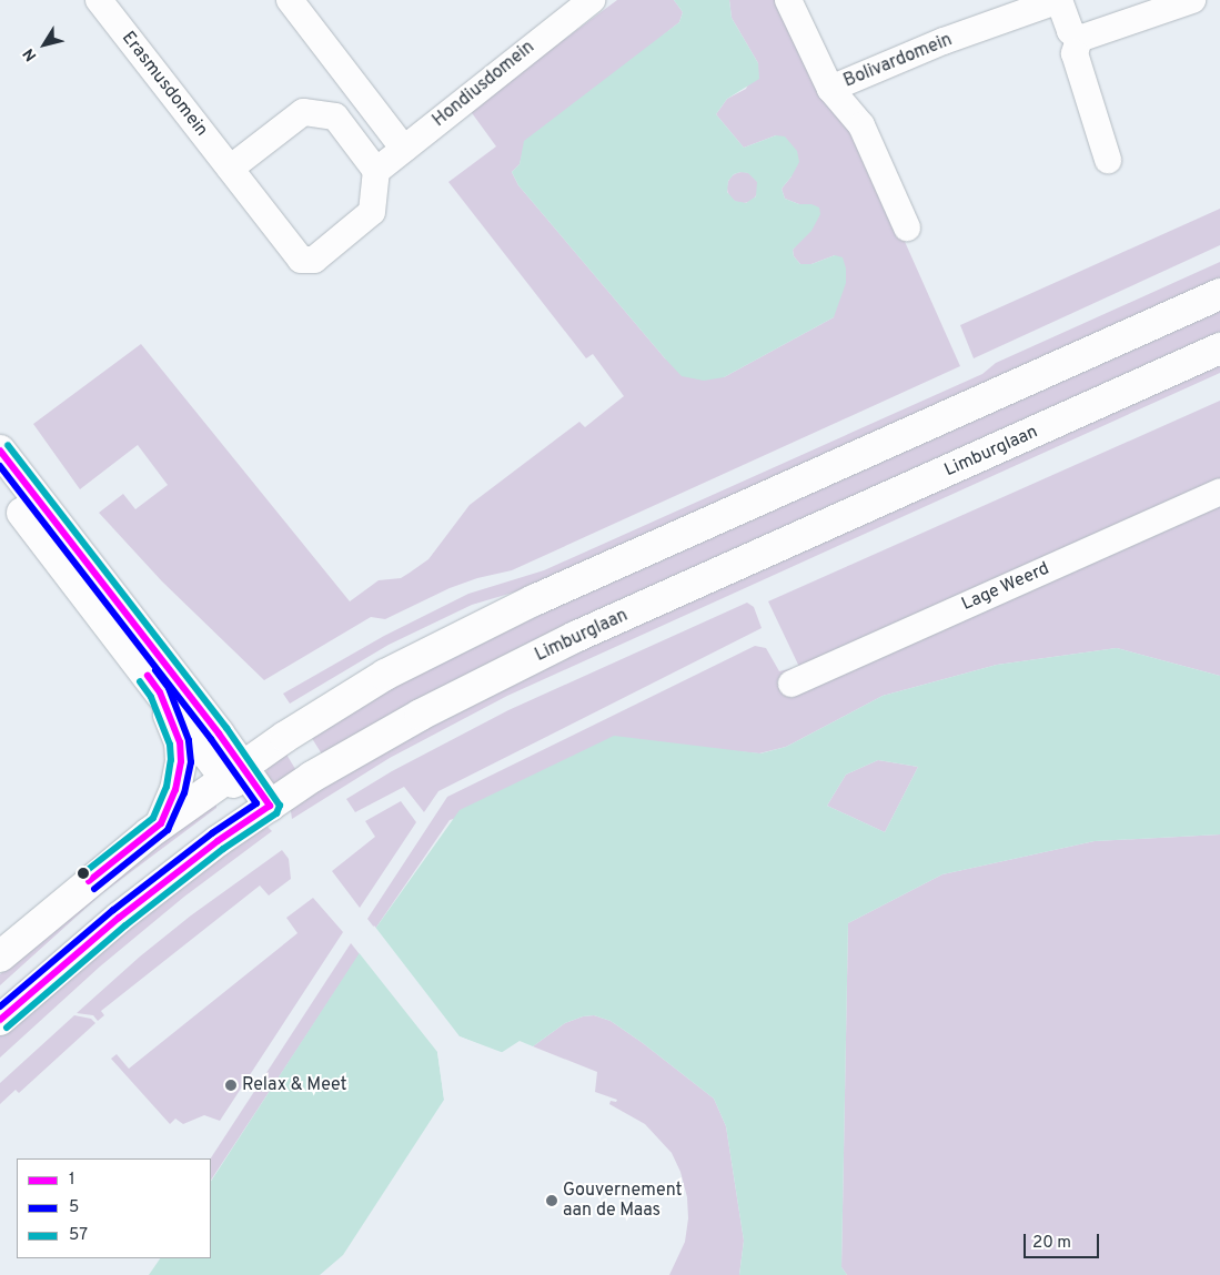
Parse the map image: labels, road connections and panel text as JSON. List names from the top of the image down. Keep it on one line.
{"streets":{"main road":["Limburglaan"],"street":["Bolivardomein","Erasmusdomein","Hondiusdomein","Lage Weerd"]},"crossings":[["Erasmusdomein","Hondiusdomein"]],"places":["Relax & Meet","Gouvernement aan de Maas"],"lines":["transit line 57","transit line 1","transit line 5"],"legend":["1","5","57"],"scale_bar":"20 m","north":"bottom left"}
